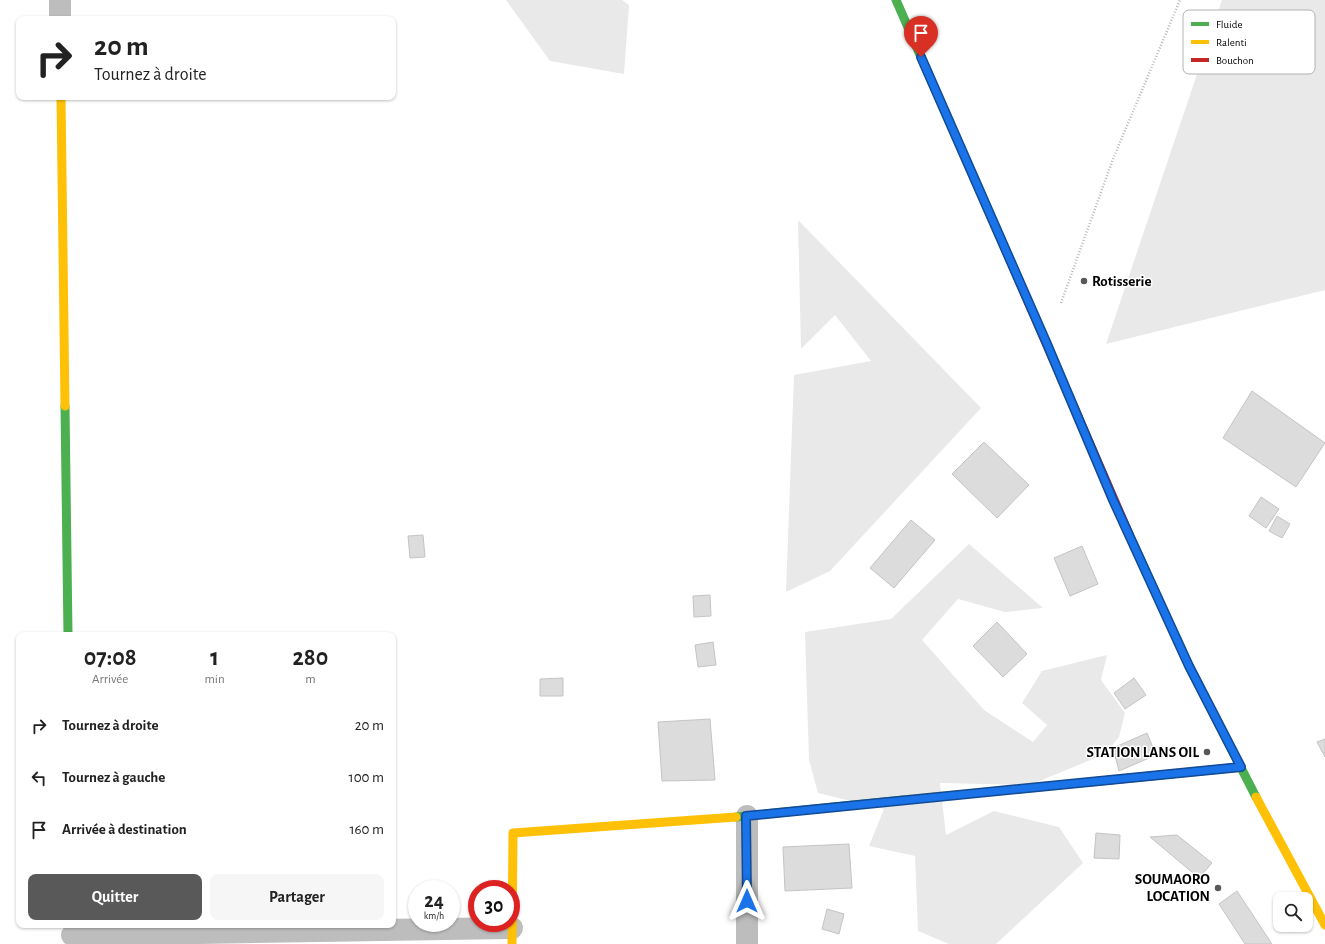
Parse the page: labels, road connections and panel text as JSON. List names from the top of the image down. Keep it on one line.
{"places":["Rotisserie","STATION LANS OIL","SOUMAORO LOCATION"],"legend":["Fluide","Ralenti","Bouchon"],"page":{"turn":["20 m","Tournez à droite"],"eta":["07:08","Arrivée","1","min","280","m"],"list":[{"name":"Tournez à droite","value":"20 m"},{"name":"Tournez à gauche","value":"100 m"},{"name":"Arrivée à destination","value":"160 m"}],"buttons":["Quitter","Partager"],"speed":"24 km/h","limit":"30"}}
